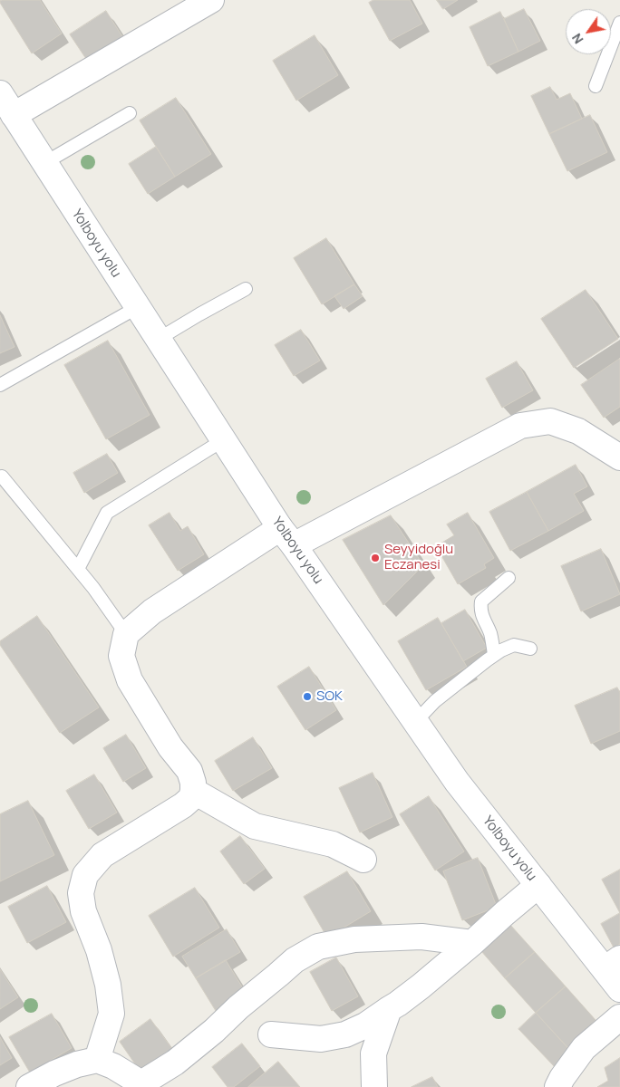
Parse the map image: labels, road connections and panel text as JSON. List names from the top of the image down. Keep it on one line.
{"streets":{"street":["Yolboyu yolu"]},"places":["Seyyidoğlu Eczanesi","SOK"],"north":"bottom left"}
